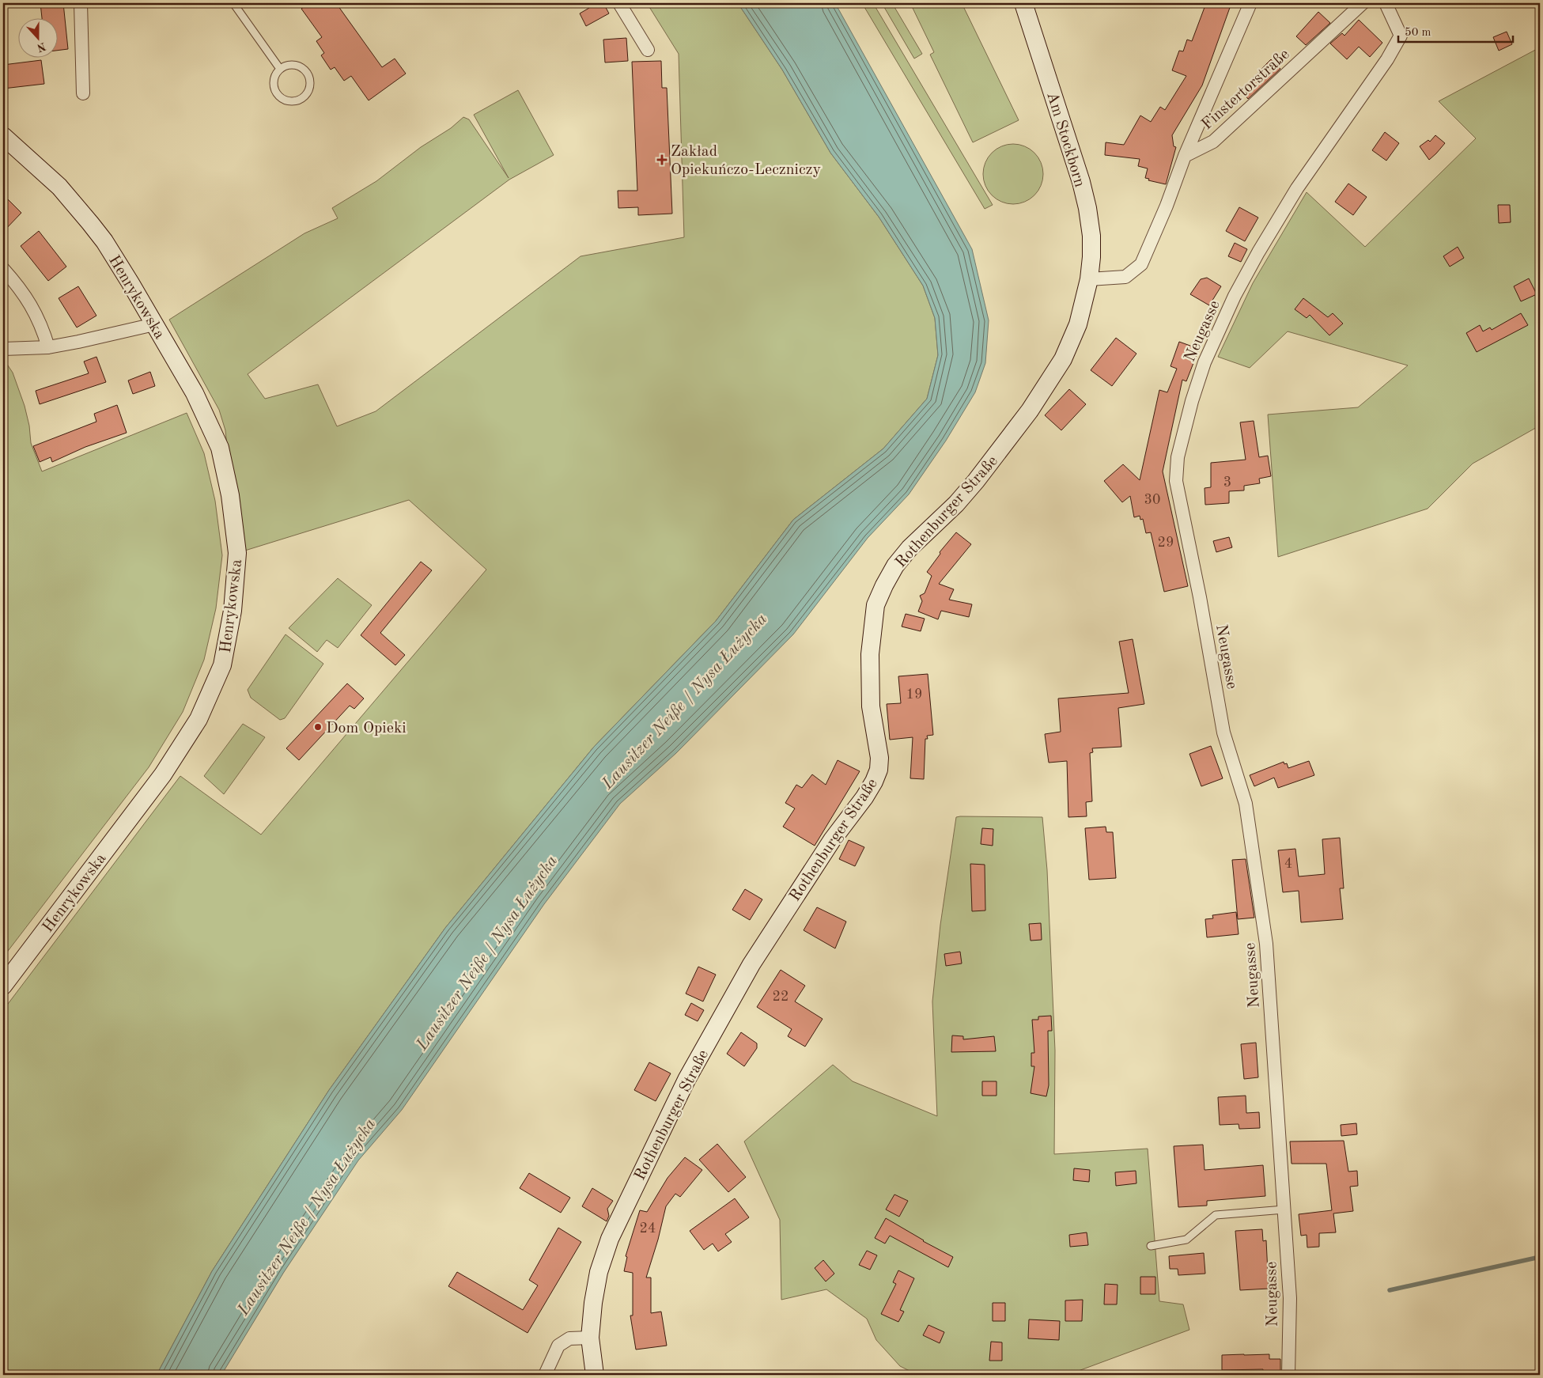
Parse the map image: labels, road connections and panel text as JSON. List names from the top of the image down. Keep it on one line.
{"streets":{"street":["Finstertorstraße","Am Stockborn","Henrykowska","Neugasse","Rothenburger Straße"]},"crossings":[["Am Stockborn","Rothenburger Straße"]],"water":["Lausitzer Neiße / Nysa Łużycka"],"places":{"health":["Zakład Opiekuńczo-Leczniczy"],"other":["Dom Opieki"]},"house_numbers":["3","30","29","19","4","22","24"],"scale_bar":"50 m","north":"bottom"}
